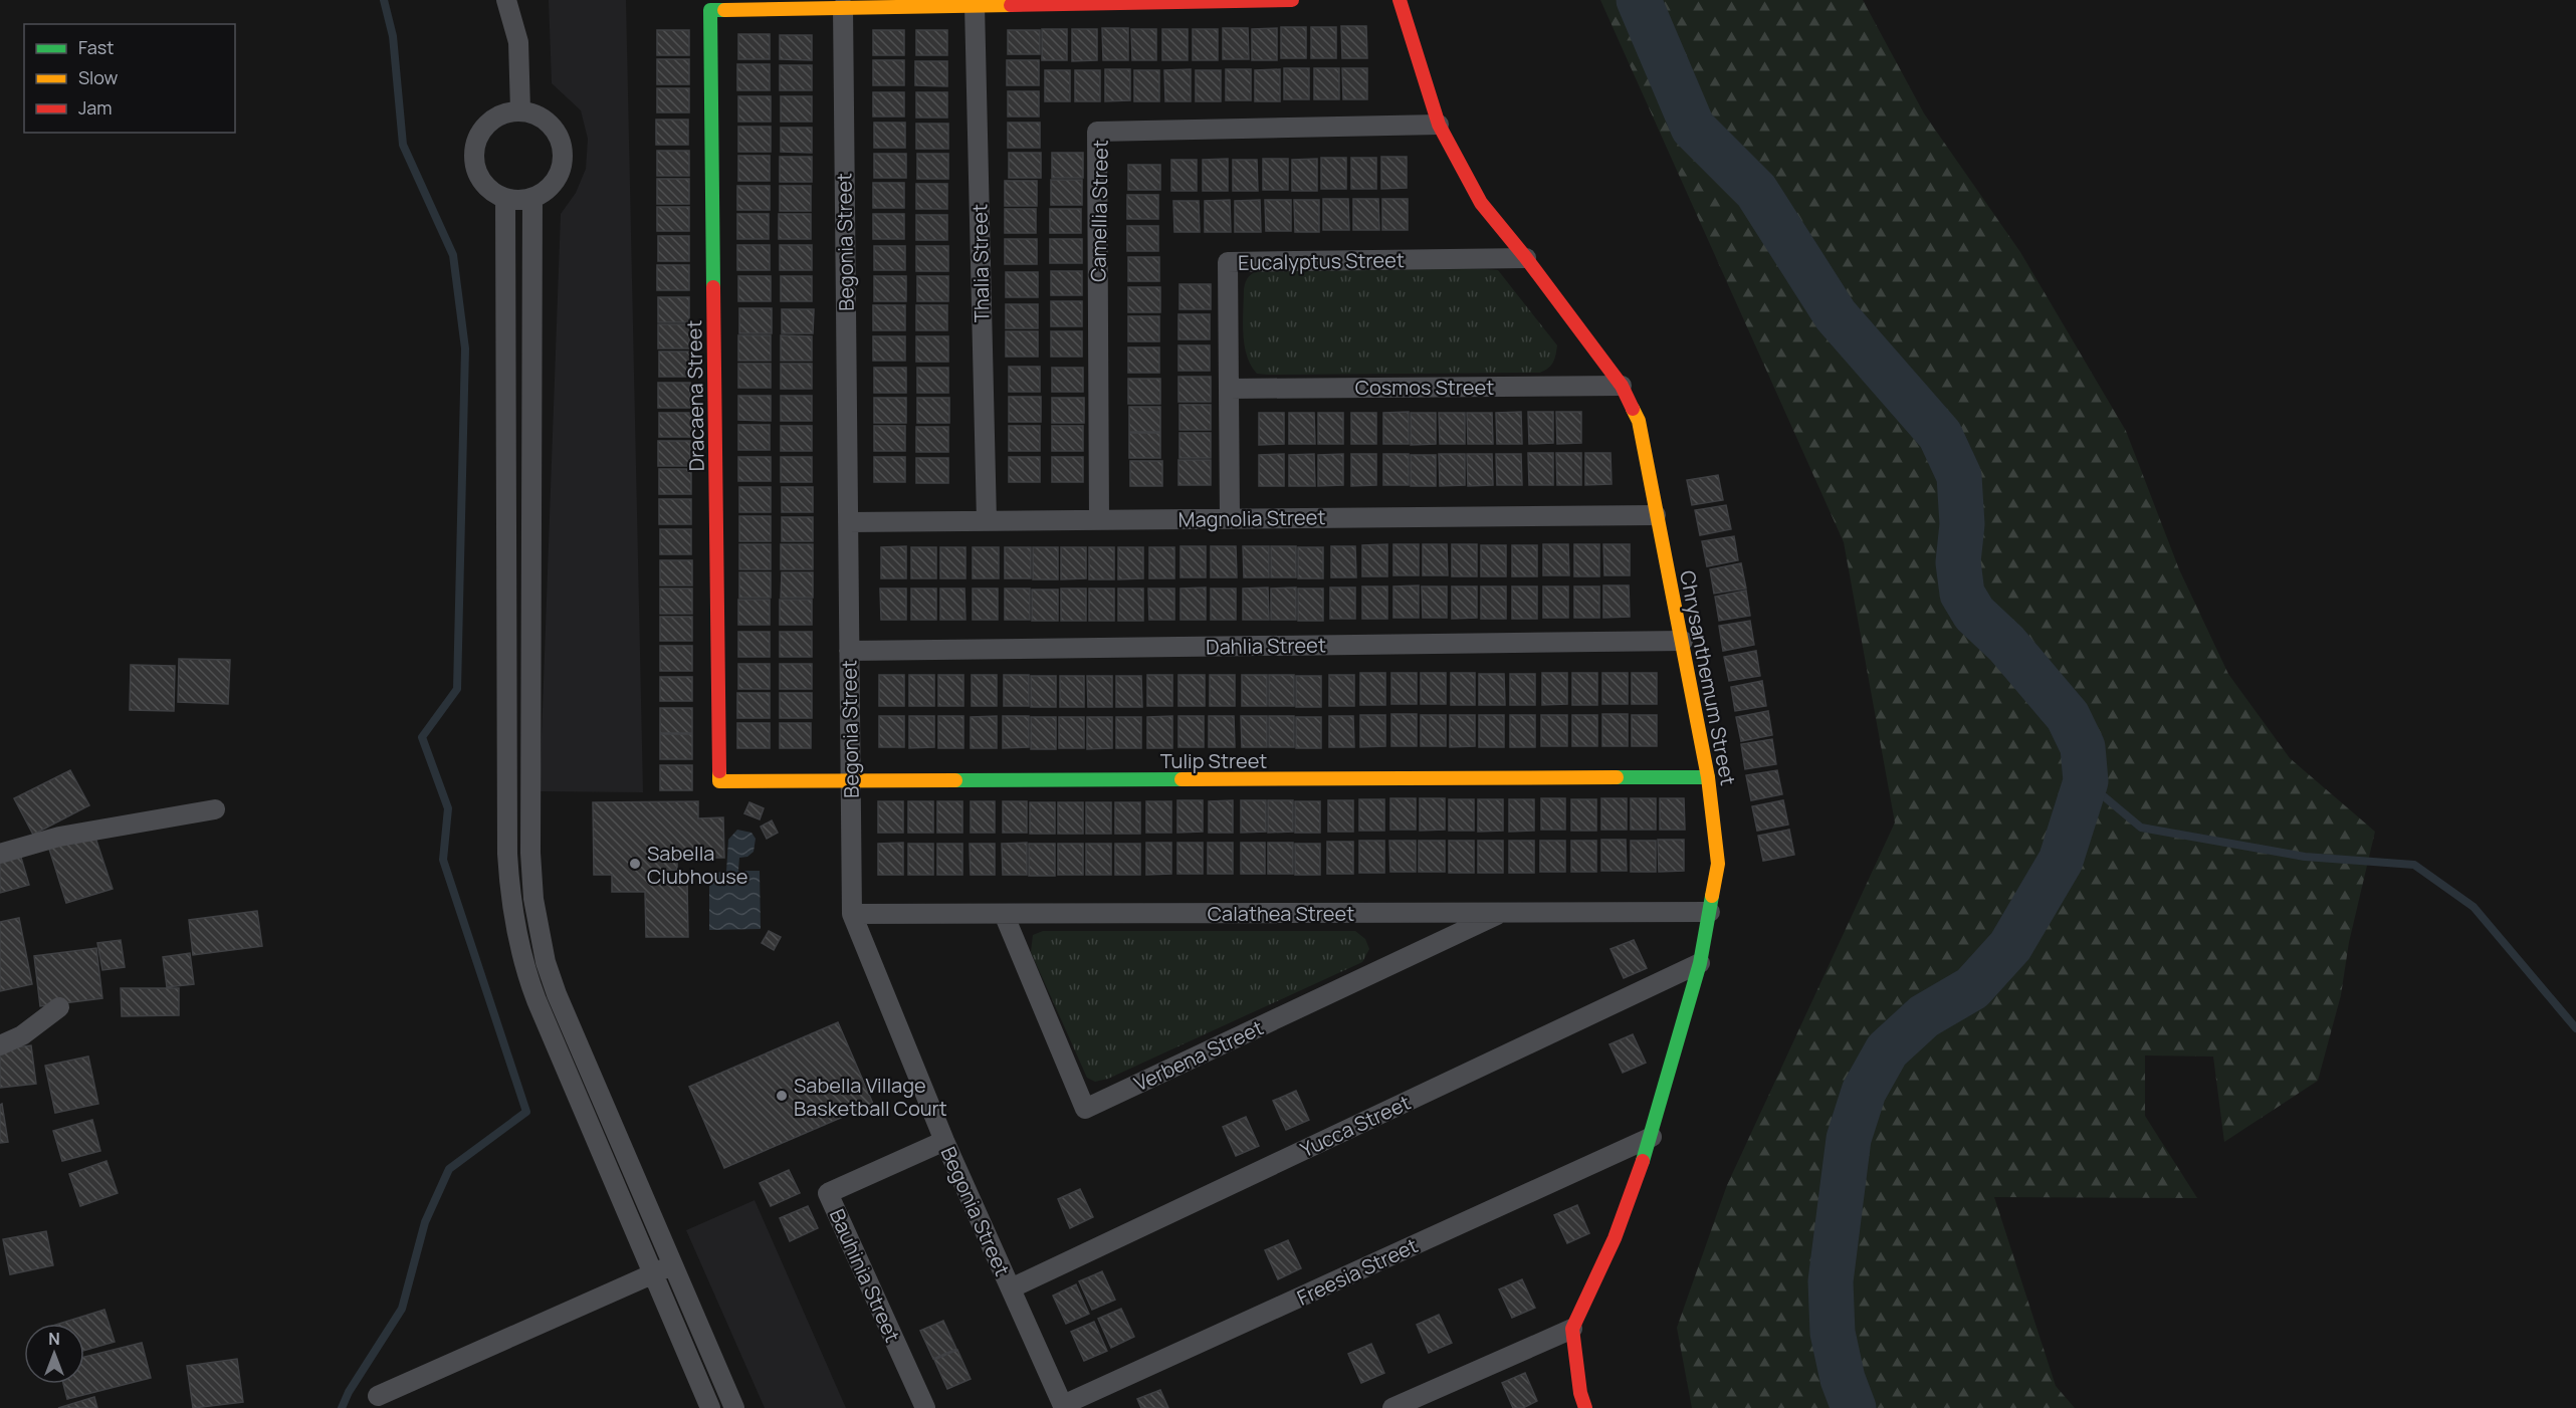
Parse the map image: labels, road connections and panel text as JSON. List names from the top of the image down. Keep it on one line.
{"streets":{"street":["Camellia Street","Begonia Street","Eucalyptus Street","Thalia Street","Cosmos Street","Dracaena Street","Magnolia Street","Dahlia Street","Chrysanthemum Street","Tulip Street","Calathea Street","Verbena Street","Yucca Street","Freesia Street","Bauhinia Street"]},"crossings":[["Camellia Street","Magnolia Street"],["Camellia Street","Chrysanthemum Street"],["Begonia Street","Dracaena Street"],["Begonia Street","Magnolia Street"],["Begonia Street","Dahlia Street"],["Begonia Street","Tulip Street"],["Begonia Street","Calathea Street"],["Begonia Street","Yucca Street"],["Begonia Street","Freesia Street"],["Begonia Street","Bauhinia Street"],["Eucalyptus Street","Cosmos Street"],["Eucalyptus Street","Magnolia Street"],["Eucalyptus Street","Chrysanthemum Street"],["Thalia Street","Magnolia Street"],["Cosmos Street","Chrysanthemum Street"],["Dracaena Street","Tulip Street"],["Magnolia Street","Chrysanthemum Street"],["Dahlia Street","Chrysanthemum Street"],["Chrysanthemum Street","Tulip Street"],["Chrysanthemum Street","Calathea Street"],["Chrysanthemum Street","Yucca Street"],["Chrysanthemum Street","Freesia Street"],["Calathea Street","Verbena Street"]],"places":["Sabella Clubhouse","Sabella Village Basketball Court"],"legend":["Fast","Slow","Jam"],"north":"top"}
